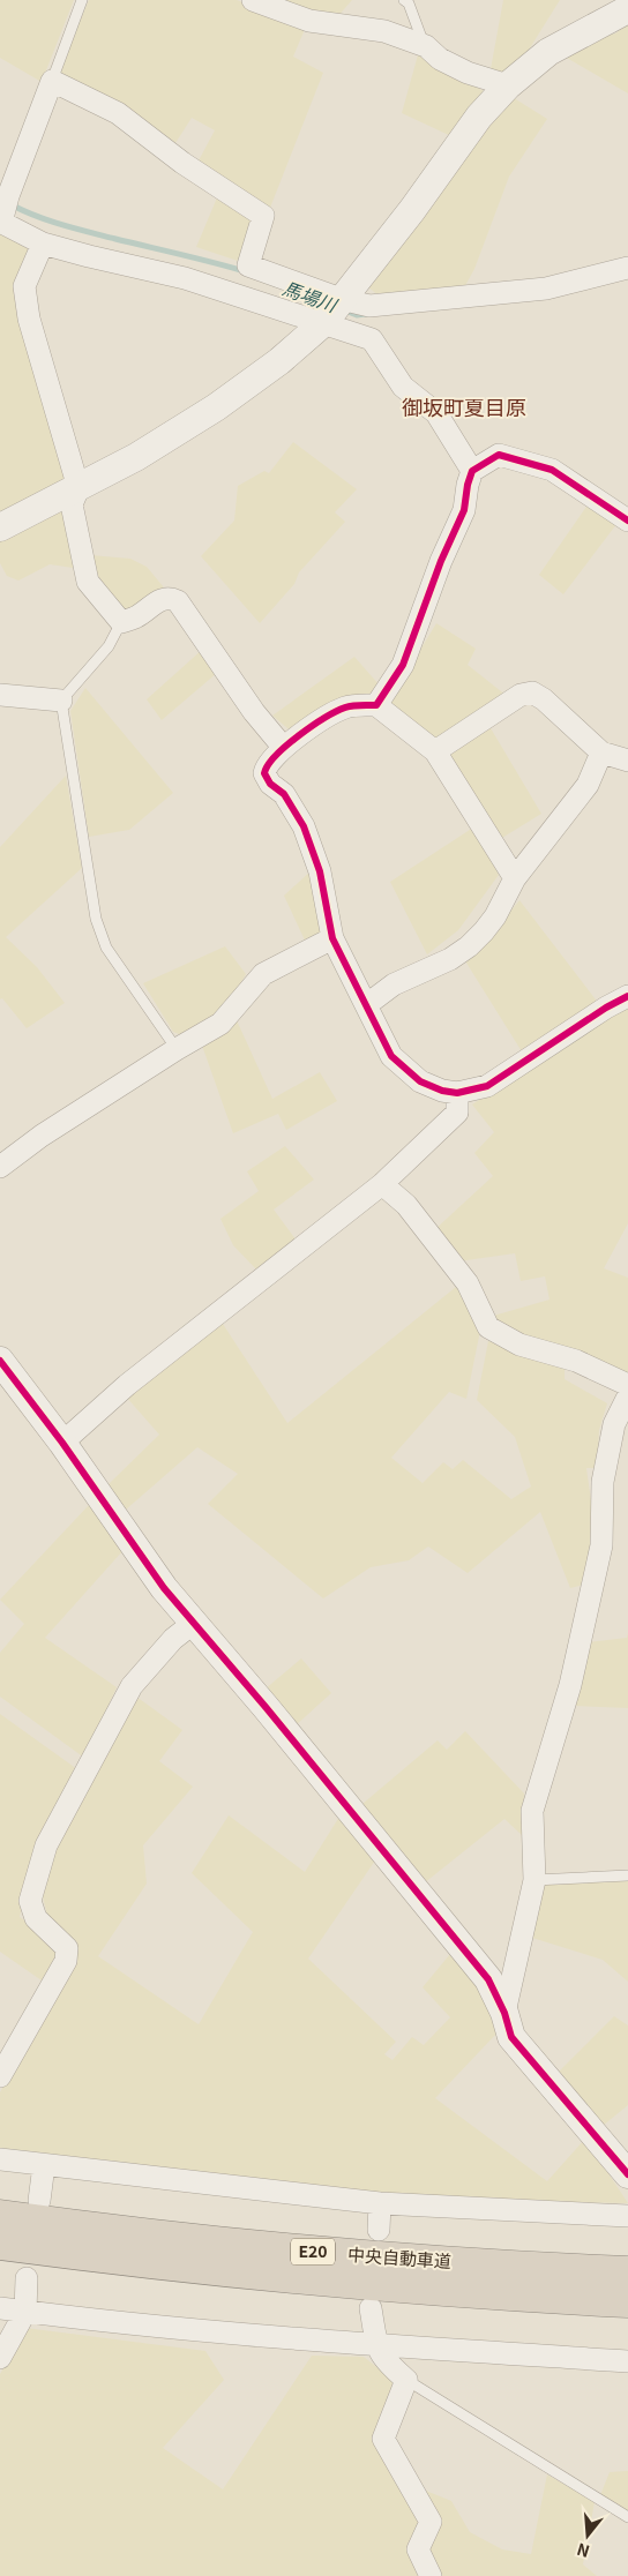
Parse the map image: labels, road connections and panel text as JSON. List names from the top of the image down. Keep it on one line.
{"streets":{"highway":["E20","中央自動車道"]},"districts":["御坂町夏目原"],"water":["馬場川"],"north":"bottom"}
